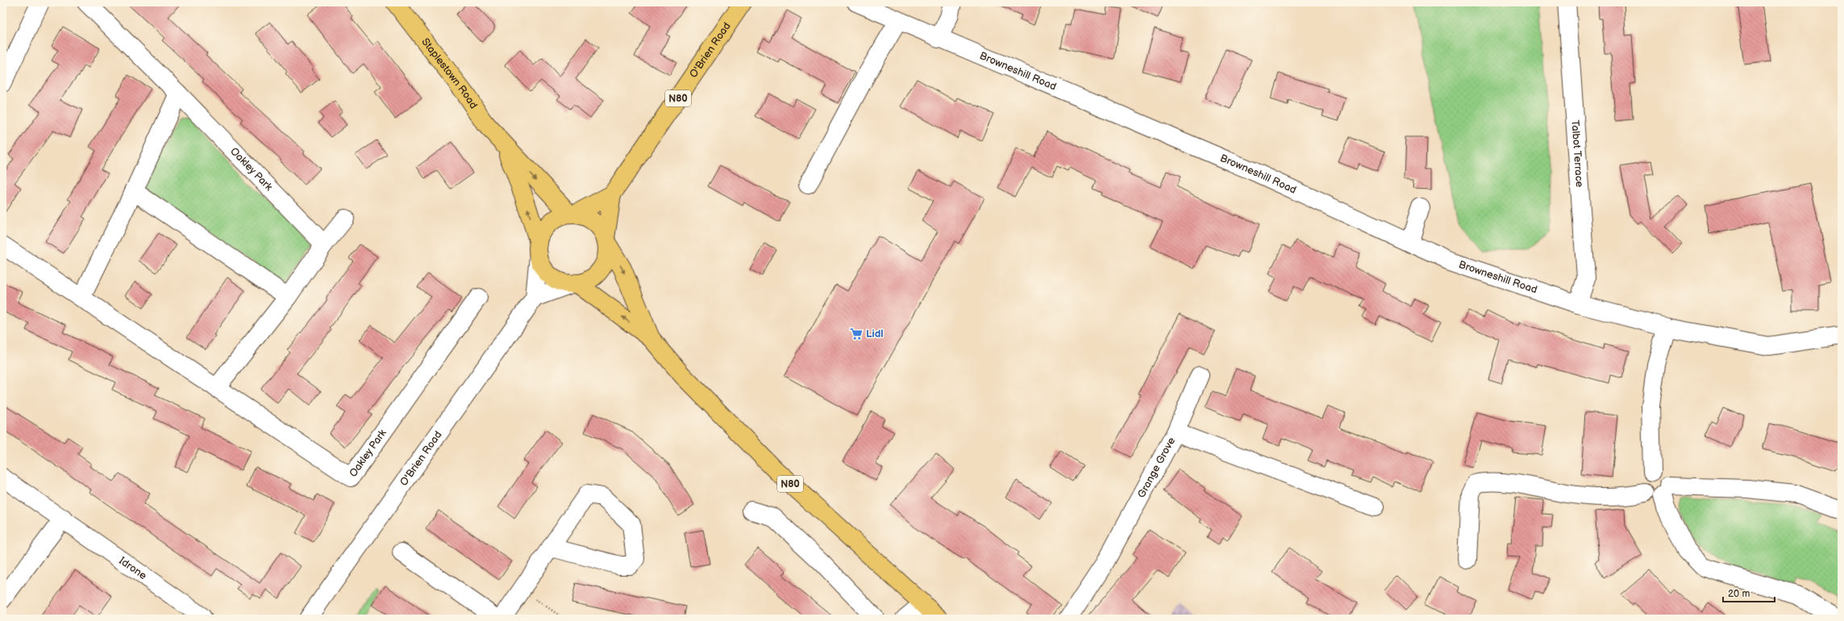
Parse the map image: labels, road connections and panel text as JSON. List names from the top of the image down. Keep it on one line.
{"streets":{"main road":["O'Brien Road","Staplestown Road","N80"],"street":["Browneshill Road","Talbot Terrace","Oakley Park","Grange Grove","Idrone"]},"crossings":[["O'Brien Road","Staplestown Road"],["O'Brien Road","N80"],["Browneshill Road","Talbot Terrace"],["Staplestown Road","N80"]],"places":{"supermarket":["Lidl"]},"scale_bar":"20 m"}
